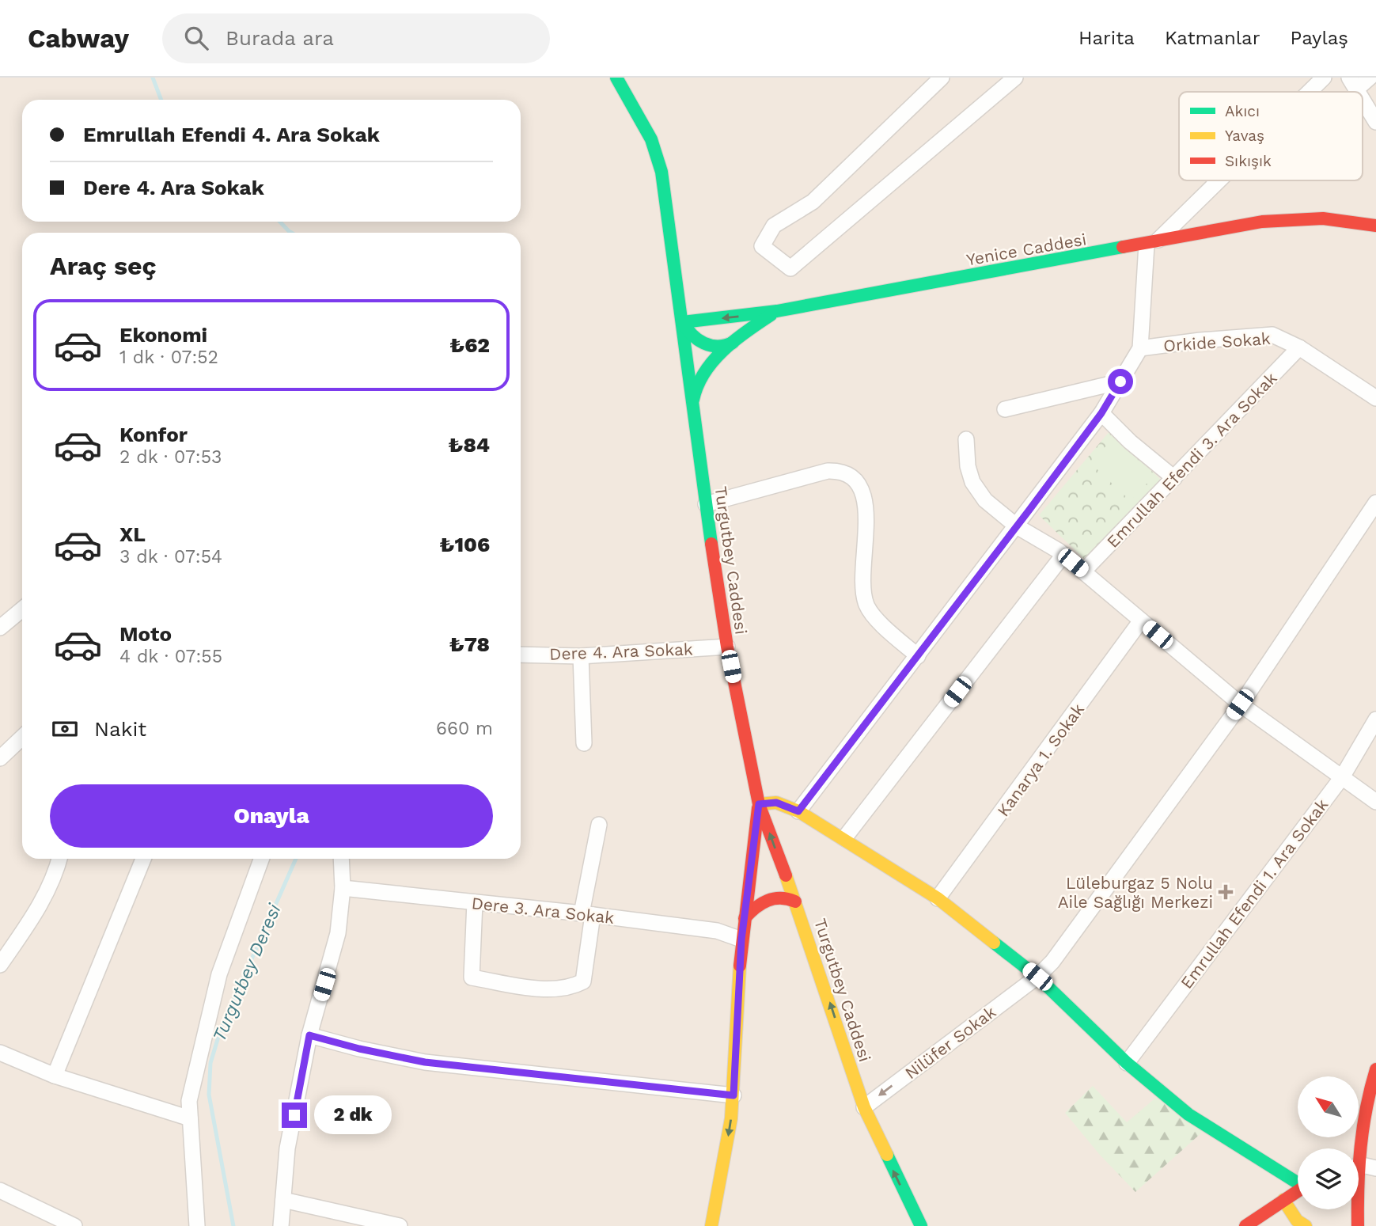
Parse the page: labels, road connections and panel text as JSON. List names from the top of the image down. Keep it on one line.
{"streets":{"main road":["Yenice Caddesi","Turgutbey Caddesi"],"street":["Orkide Sokak","Emrullah Efendi 3. Ara Sokak","Dere 4. Ara Sokak","Kanarya 1. Sokak","Emrullah Efendi 1. Ara Sokak","Dere 3. Ara Sokak","Nilüfer Sokak"]},"crossings":[["Yenice Caddesi","Turgutbey Caddesi"],["Orkide Sokak","Emrullah Efendi 3. Ara Sokak"],["Turgutbey Caddesi","Dere 4. Ara Sokak"],["Turgutbey Caddesi","Nilüfer Sokak"]],"one_way":["Turgutbey Caddesi"],"water":["Turgutbey Deresi"],"places":{"health":["Lüleburgaz 5 Nolu Aile Sağlığı Merkezi"]},"legend":["Akıcı","Yavaş","Sıkışık"],"north":"top left","page":{"header":"Cabway","search":"Burada ara","nav":["Harita","Katmanlar","Paylaş"],"banner":["Emrullah Efendi 4. Ara Sokak","Dere 4. Ara Sokak"],"heading":"Araç seç","list":[{"name":"Ekonomi","note":"1 dk · 07:52","value":"₺62"},{"name":"Konfor","note":"2 dk · 07:53","value":"₺84"},{"name":"XL","note":"3 dk · 07:54","value":"₺106"},{"name":"Moto","note":"4 dk · 07:55","value":"₺78"}],"pay":["Nakit","660 m"],"buttons":"Onayla","bubble":"2 dk"}}
